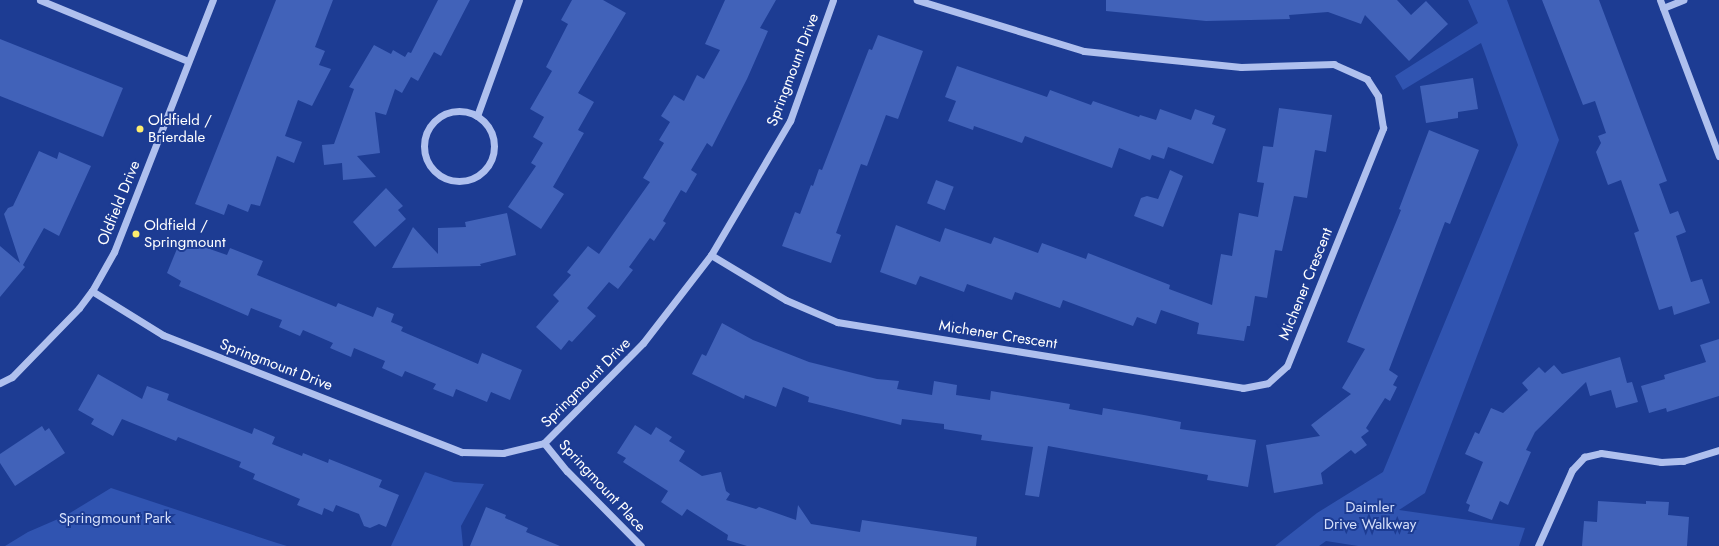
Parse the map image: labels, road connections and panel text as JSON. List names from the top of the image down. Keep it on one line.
{"streets":{"street":["Springmount Drive","Oldfield Drive","Michener Crescent","Springmount Place"]},"crossings":[["Springmount Drive","Oldfield Drive"],["Springmount Drive","Michener Crescent"],["Springmount Drive","Springmount Place"]],"parks":["Daimler Drive Walkway","Springmount Park"],"places":["Oldfield / Brierdale","Oldfield / Springmount"]}
